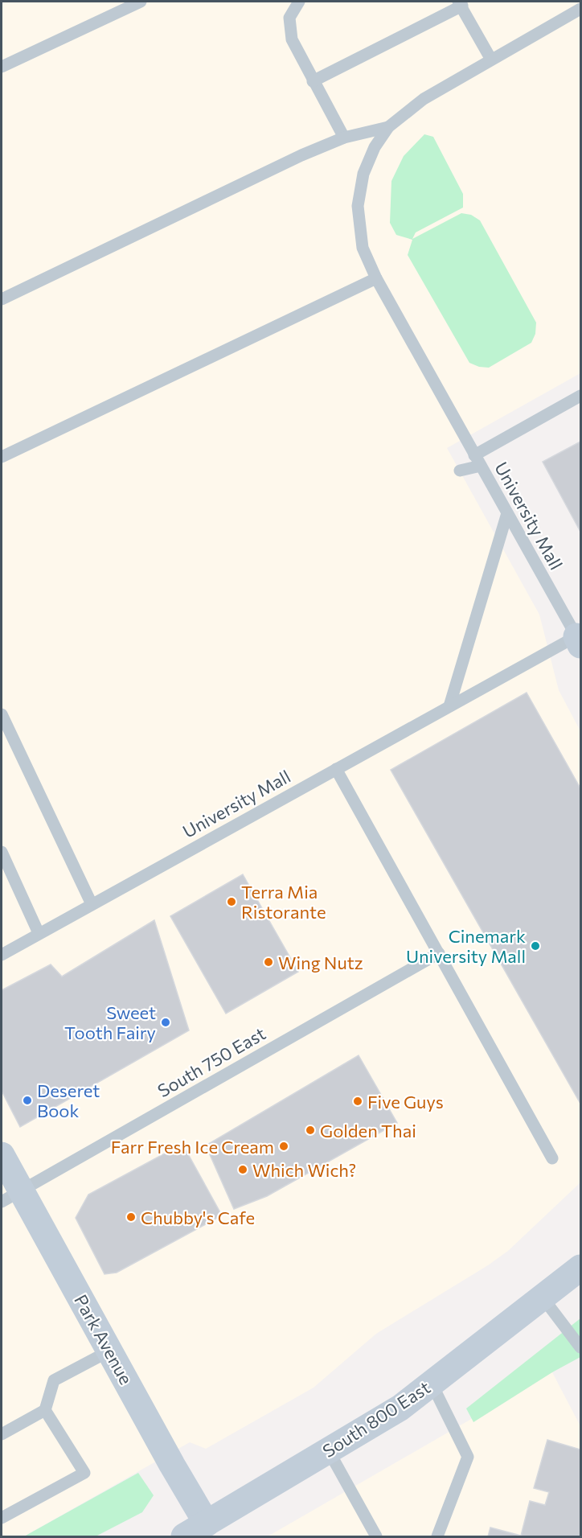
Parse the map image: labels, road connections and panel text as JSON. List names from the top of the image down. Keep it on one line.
{"streets":{"main road":["Park Avenue","South 800 East"],"lane":["University Mall","South 750 East"]},"crossings":[["South 750 East","Park Avenue"],["Park Avenue","South 800 East"]],"places":["Terra Mia Ristorante","Cinemark University Mall","Wing Nutz","Sweet Tooth Fairy","Deseret Book","Five Guys","Golden Thai","Farr Fresh Ice Cream","Which Wich?","Chubby's Cafe"]}
